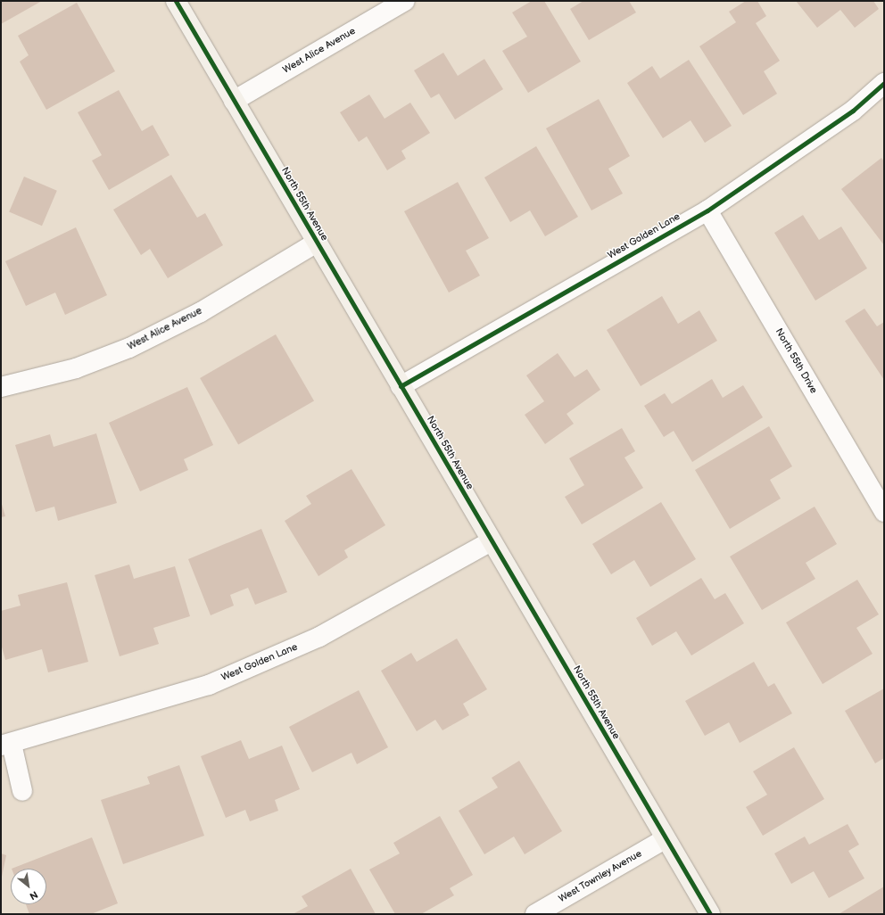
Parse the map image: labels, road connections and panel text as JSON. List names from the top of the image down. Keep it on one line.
{"streets":{"street":["West Alice Avenue","North 55th Avenue","West Golden Lane","North 55th Drive","West Townley Avenue"]},"crossings":[["West Alice Avenue","North 55th Avenue"],["North 55th Avenue","West Golden Lane"],["North 55th Avenue","West Townley Avenue"],["West Golden Lane","North 55th Drive"]],"north":"bottom right"}
